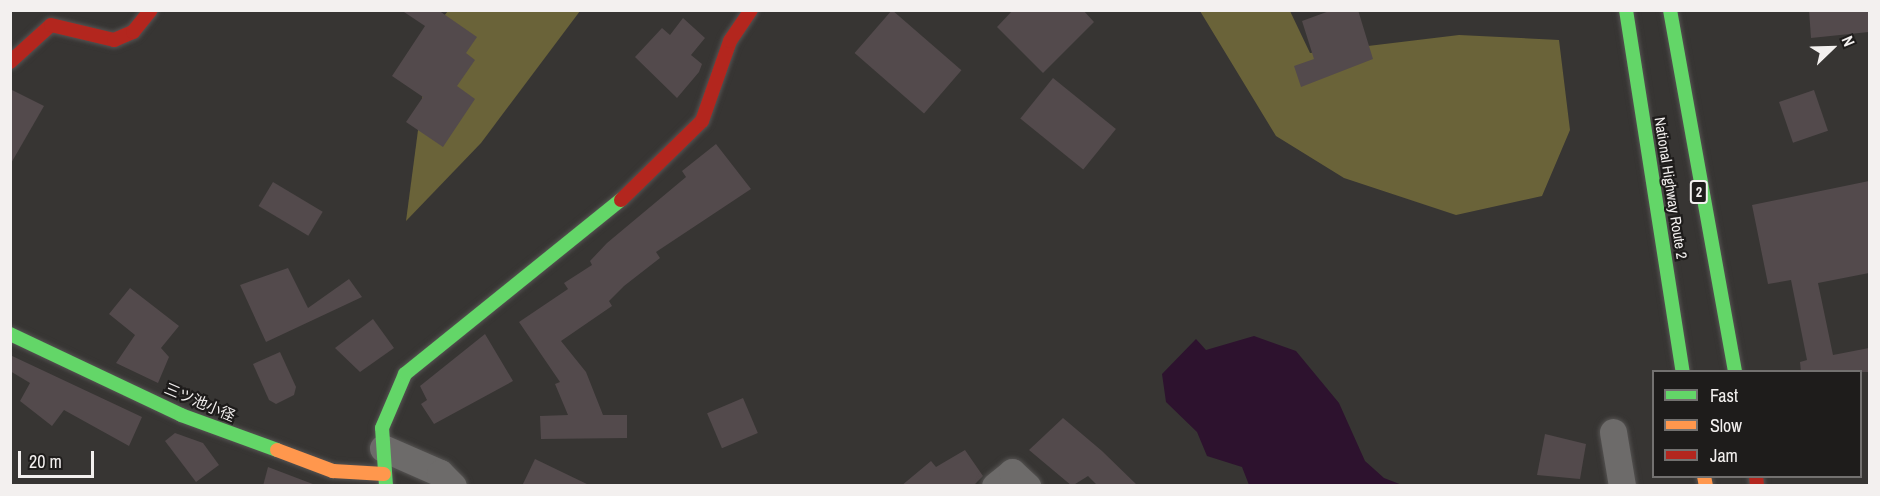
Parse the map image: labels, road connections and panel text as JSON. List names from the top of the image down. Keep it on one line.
{"streets":{"main road":["National Highway Route 2","2","三ツ池小径"]},"legend":["Fast","Slow","Jam"],"scale_bar":"20 m","north":"top right"}
